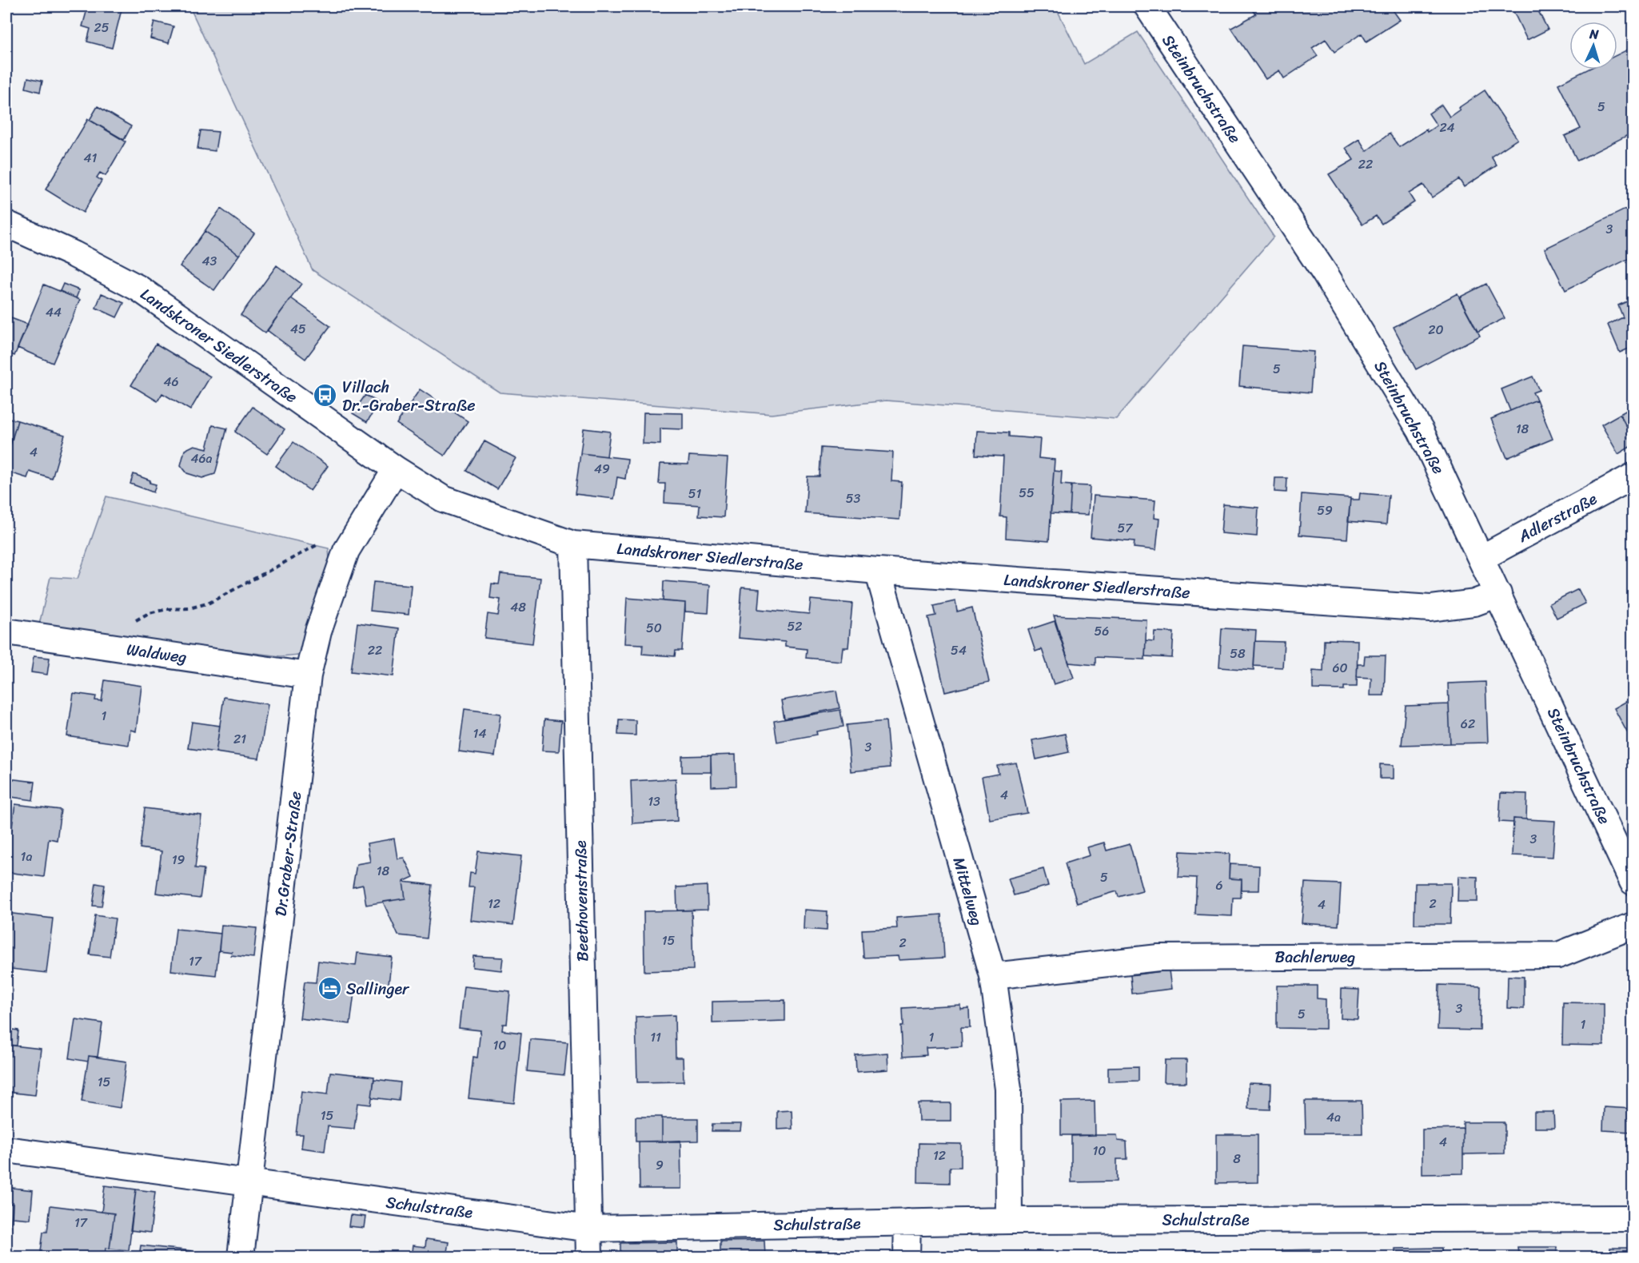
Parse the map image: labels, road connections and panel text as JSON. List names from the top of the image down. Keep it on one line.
{"streets":{"street":["Steinbruchstraße","Landskroner Siedlerstraße","Adlerstraße","Waldweg","Dr.Graber-Straße","Mittelweg","Beethovenstraße","Bachlerweg","Schulstraße"]},"crossings":[["Steinbruchstraße","Landskroner Siedlerstraße"],["Steinbruchstraße","Adlerstraße"],["Landskroner Siedlerstraße","Dr.Graber-Straße"],["Landskroner Siedlerstraße","Mittelweg"],["Landskroner Siedlerstraße","Beethovenstraße"],["Waldweg","Dr.Graber-Straße"],["Dr.Graber-Straße","Schulstraße"],["Mittelweg","Bachlerweg"],["Mittelweg","Schulstraße"],["Beethovenstraße","Schulstraße"]],"places":{"bus stop":["Villach Dr.-Graber-Straße"],"hotel":["Sallinger"]},"house_numbers":["25","5","24","41","22","3","43","44","45","20","5","46","18","4","46a","49","55","51","53","59","57","48","52","50","56","22","54","58","60","1","62","14","21","3","4","13","3","1a","19","18","5","6","12","2","4","15","2","17","3","5","1","11","1","10","15","15","4a","4","10","12","8","9","17"],"north":"top"}
